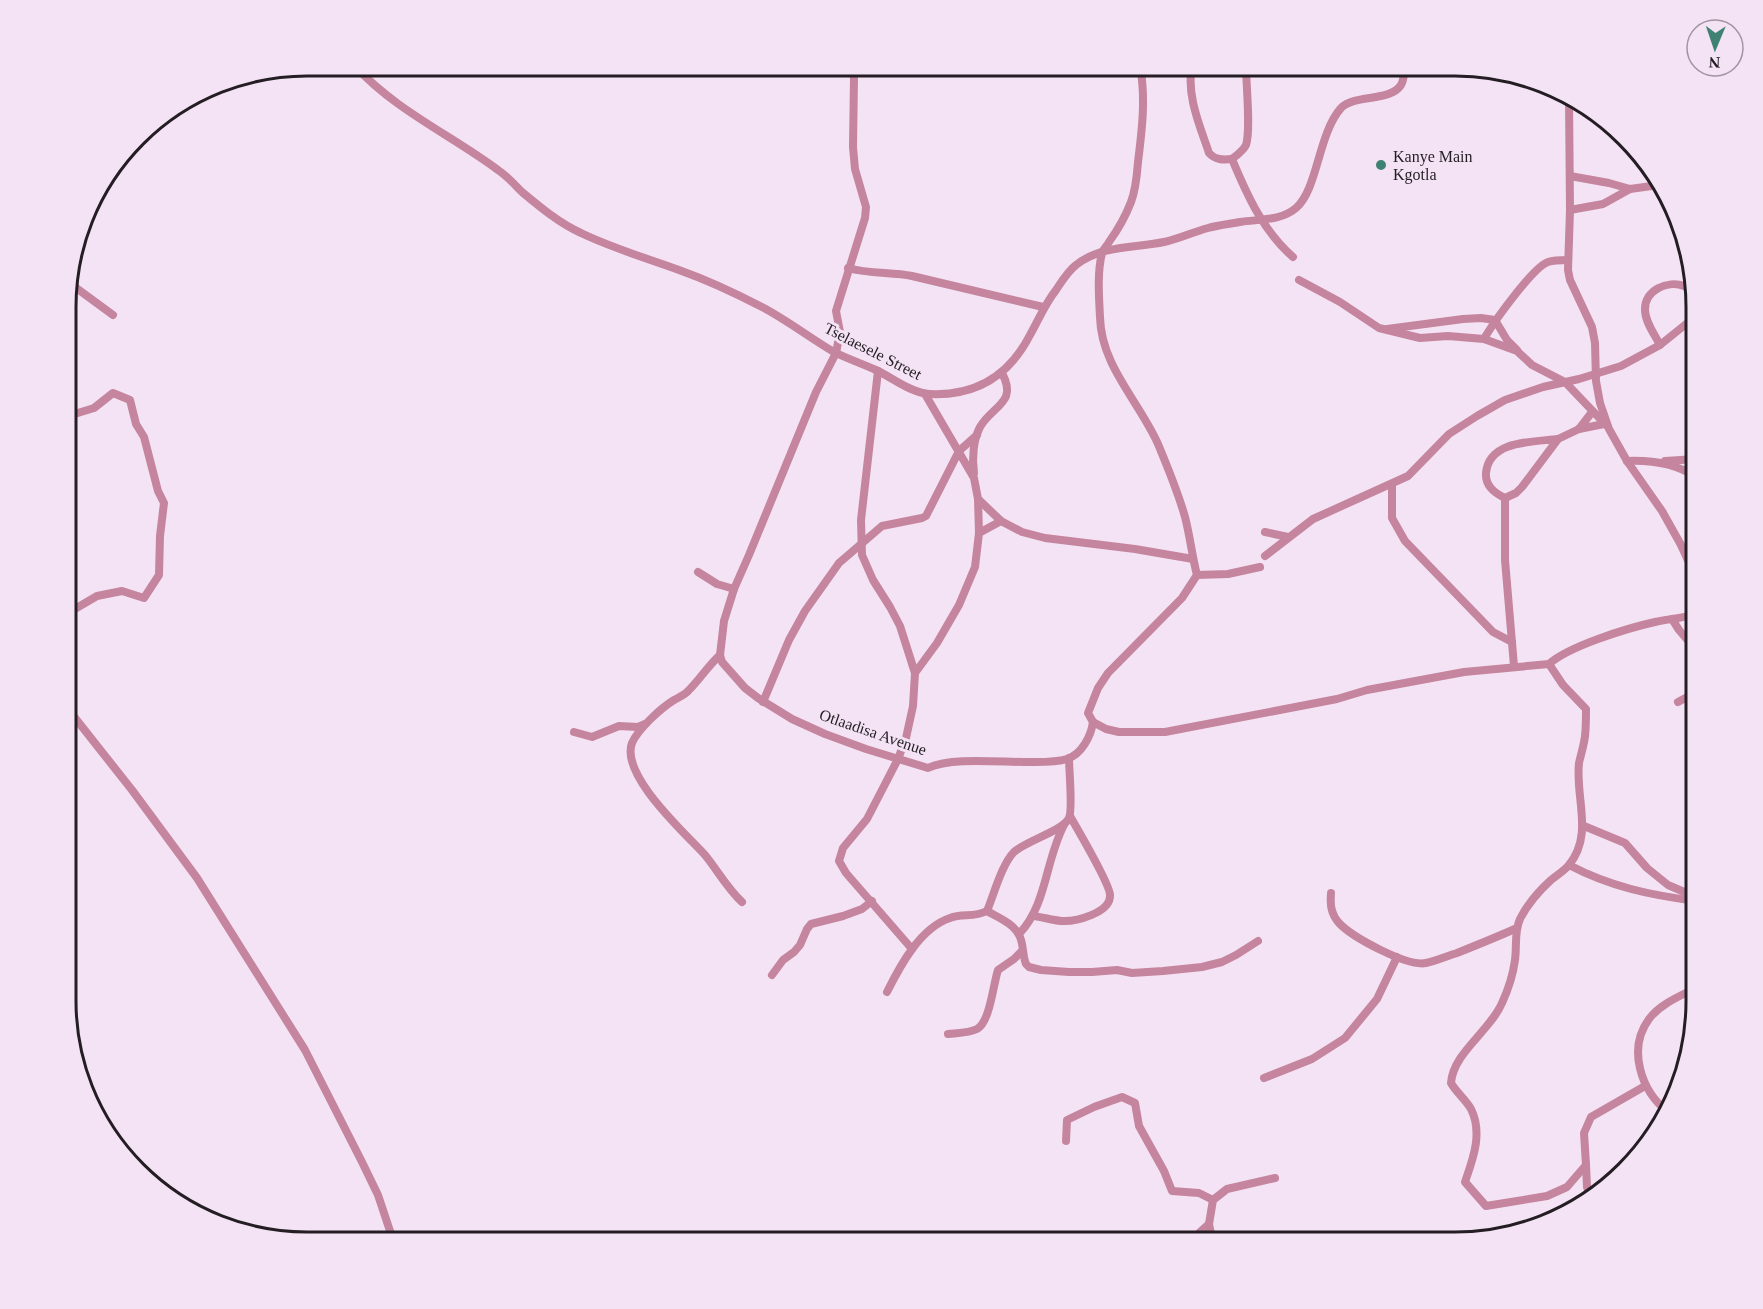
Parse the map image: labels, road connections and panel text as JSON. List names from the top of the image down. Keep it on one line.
{"streets":{"street":["Tselaesele Street","Otlaadisa Avenue"]},"places":["Kanye Main Kgotla"],"north":"bottom"}
